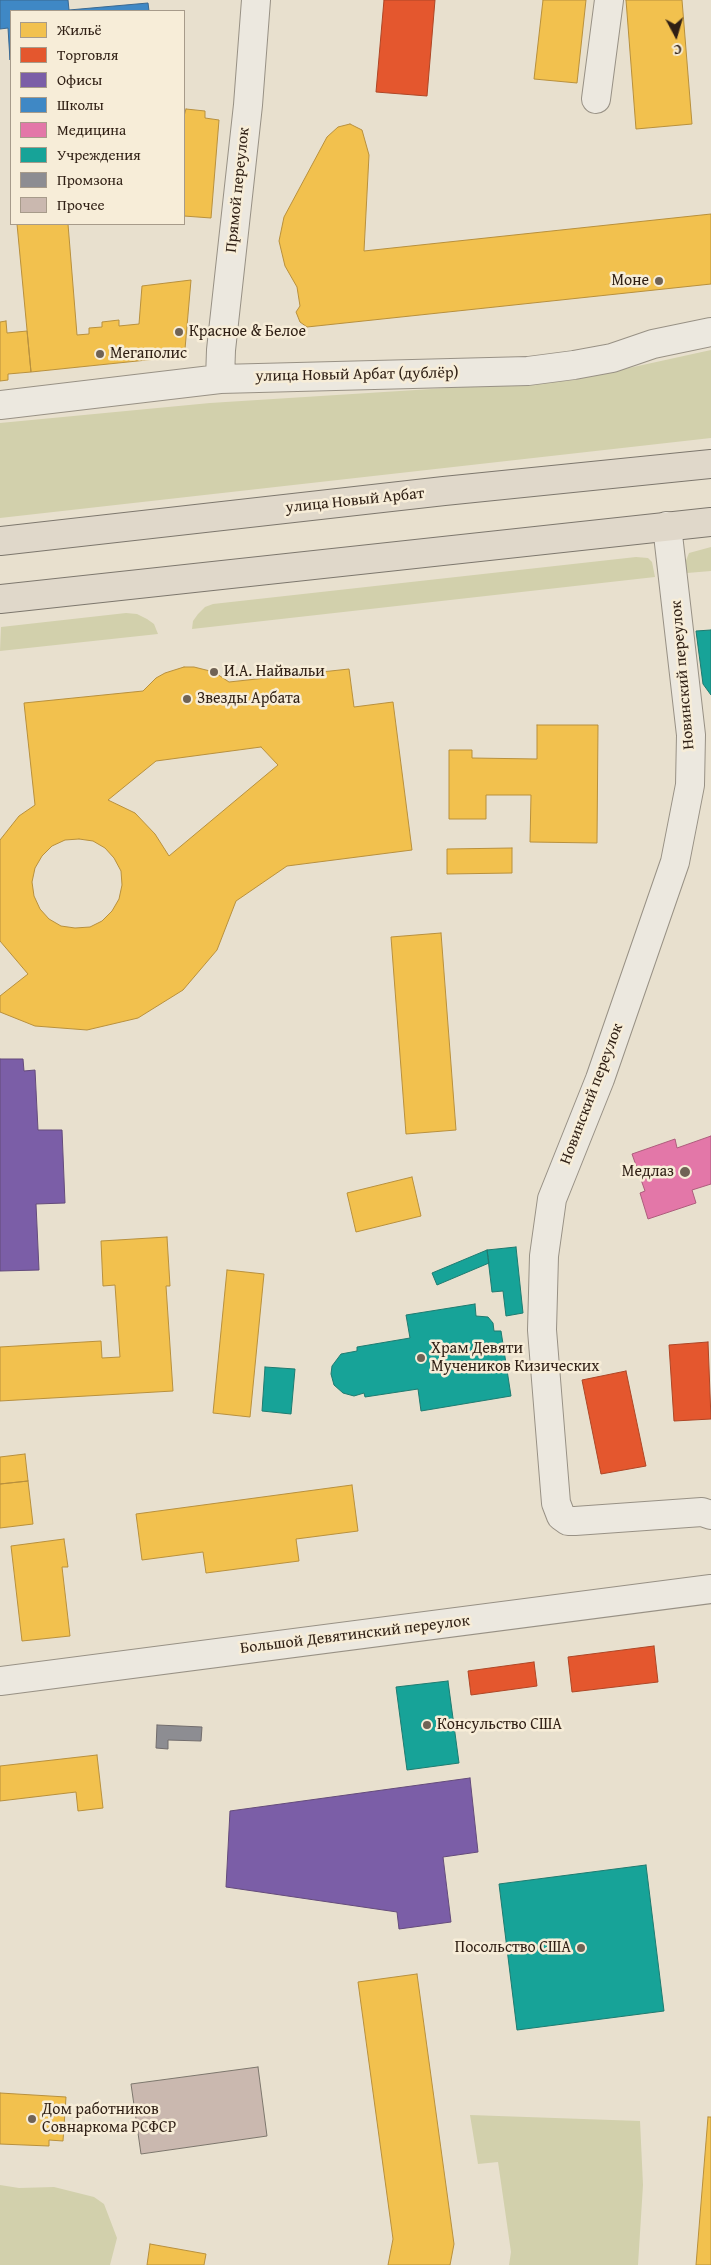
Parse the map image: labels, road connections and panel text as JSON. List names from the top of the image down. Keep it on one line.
{"streets":{"main road":["улица Новый Арбат"],"street":["Прямой переулок","улица Новый Арбат (дублёр)","Новинский переулок","Большой Девятинский переулок"]},"crossings":[["Прямой переулок","улица Новый Арбат (дублёр)"]],"places":["Моне","Красное & Белое","Мегаполис","И.А. Найвальи","Звезды Арбата","Медлаз","Храм Девяти Мучеников Кизических","Консульство США","Посольство США","Дом работников Совнаркома РСФСР"],"legend":["Жильё","Торговля","Офисы","Школы","Медицина","Учреждения","Промзона","Прочее"],"north":"bottom"}
